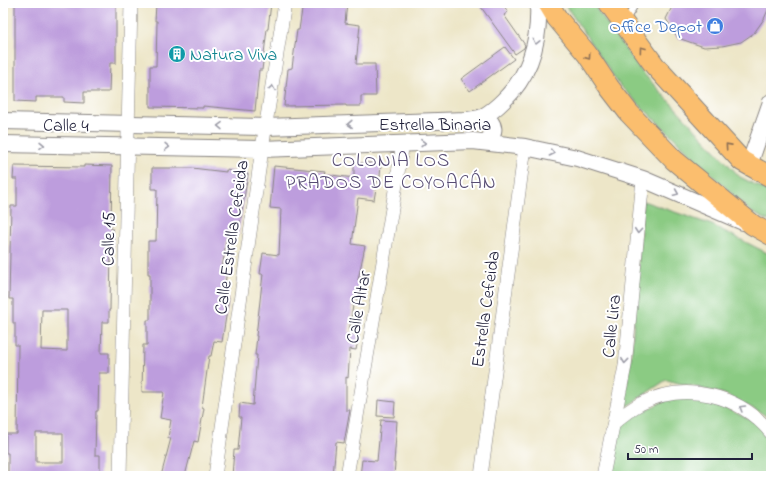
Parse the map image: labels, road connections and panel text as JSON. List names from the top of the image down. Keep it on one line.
{"streets":{"street":["Estrella Binaria","Calle 4","Calle Estrella Cefeida","Calle 15","Calle Altar","Estrella Cefeida","Calle Lira"]},"crossings":[["Estrella Binaria","Calle 4"],["Estrella Binaria","Calle Estrella Cefeida"],["Estrella Binaria","Calle 15"],["Estrella Binaria","Calle Altar"],["Estrella Binaria","Estrella Cefeida"],["Estrella Binaria","Calle Lira"],["Calle 4","Calle 15"]],"one_way":["Calle Lira"],"districts":["COLONIA LOS PRADOS DE COYOACÁN"],"places":{"shop":["Office Depot"],"building":["Natura Viva"]},"scale_bar":"50 m"}
